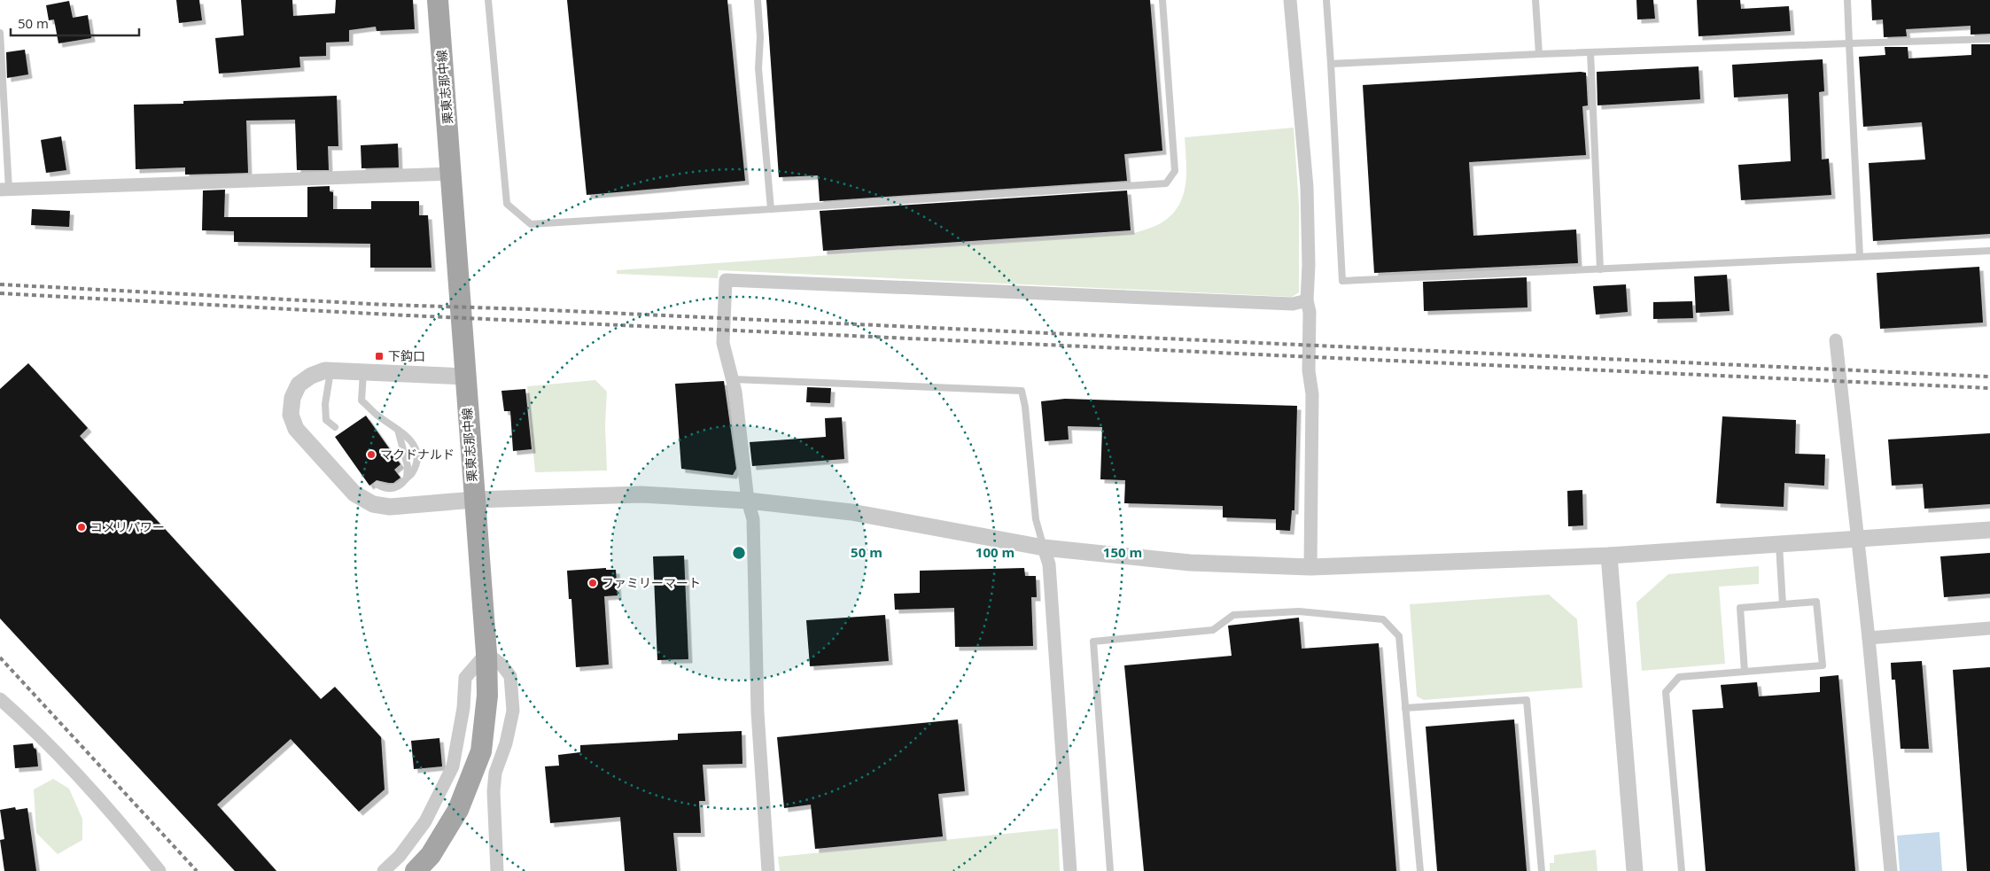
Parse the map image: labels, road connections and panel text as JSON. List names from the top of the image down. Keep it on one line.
{"streets":{"main road":["栗東志那中線"]},"places":{"transit":["下鈎口"],"other":["マクドナルド","コメリパワー","ファミリーマート"]},"scale_bar":"50 m","rings":["50 m","100 m","150 m"]}
